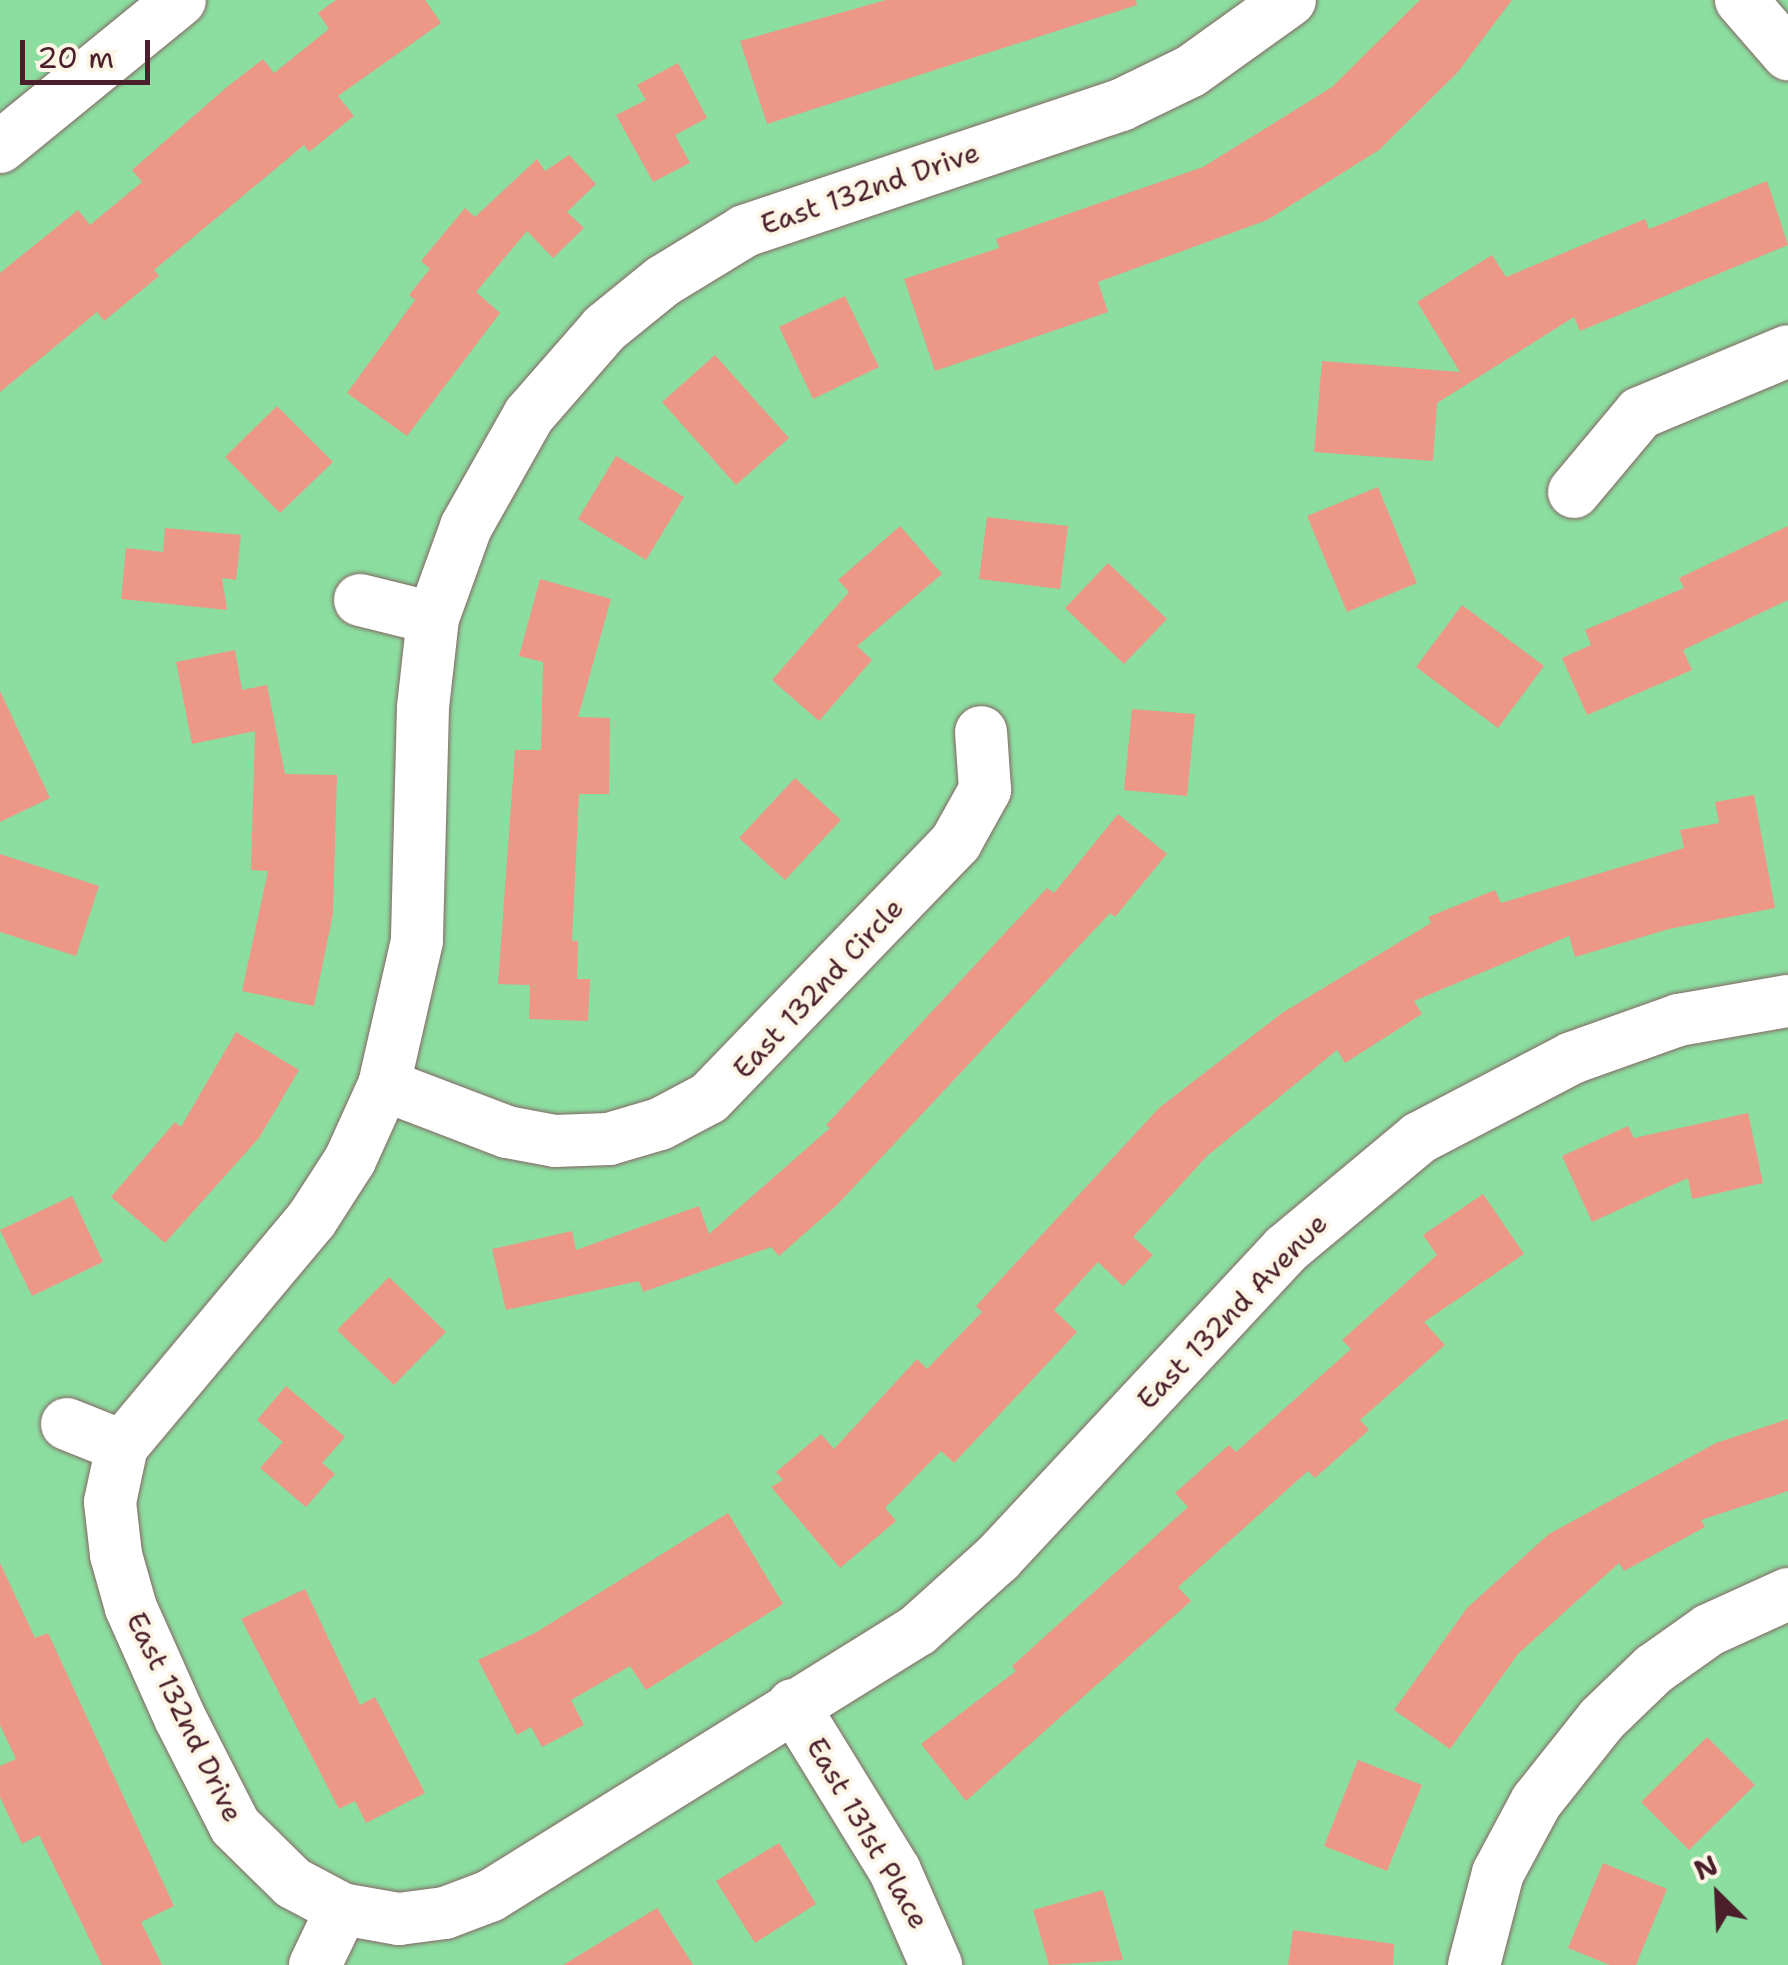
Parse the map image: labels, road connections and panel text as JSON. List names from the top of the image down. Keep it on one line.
{"streets":{"street":["East 132nd Drive","East 132nd Circle","East 132nd Avenue","East 131st Place"]},"crossings":[["East 132nd Drive","East 132nd Circle"],["East 132nd Drive","East 132nd Avenue"],["East 132nd Drive","East 131st Place"],["East 132nd Avenue","East 131st Place"]],"scale_bar":"20 m","north":"top left"}
